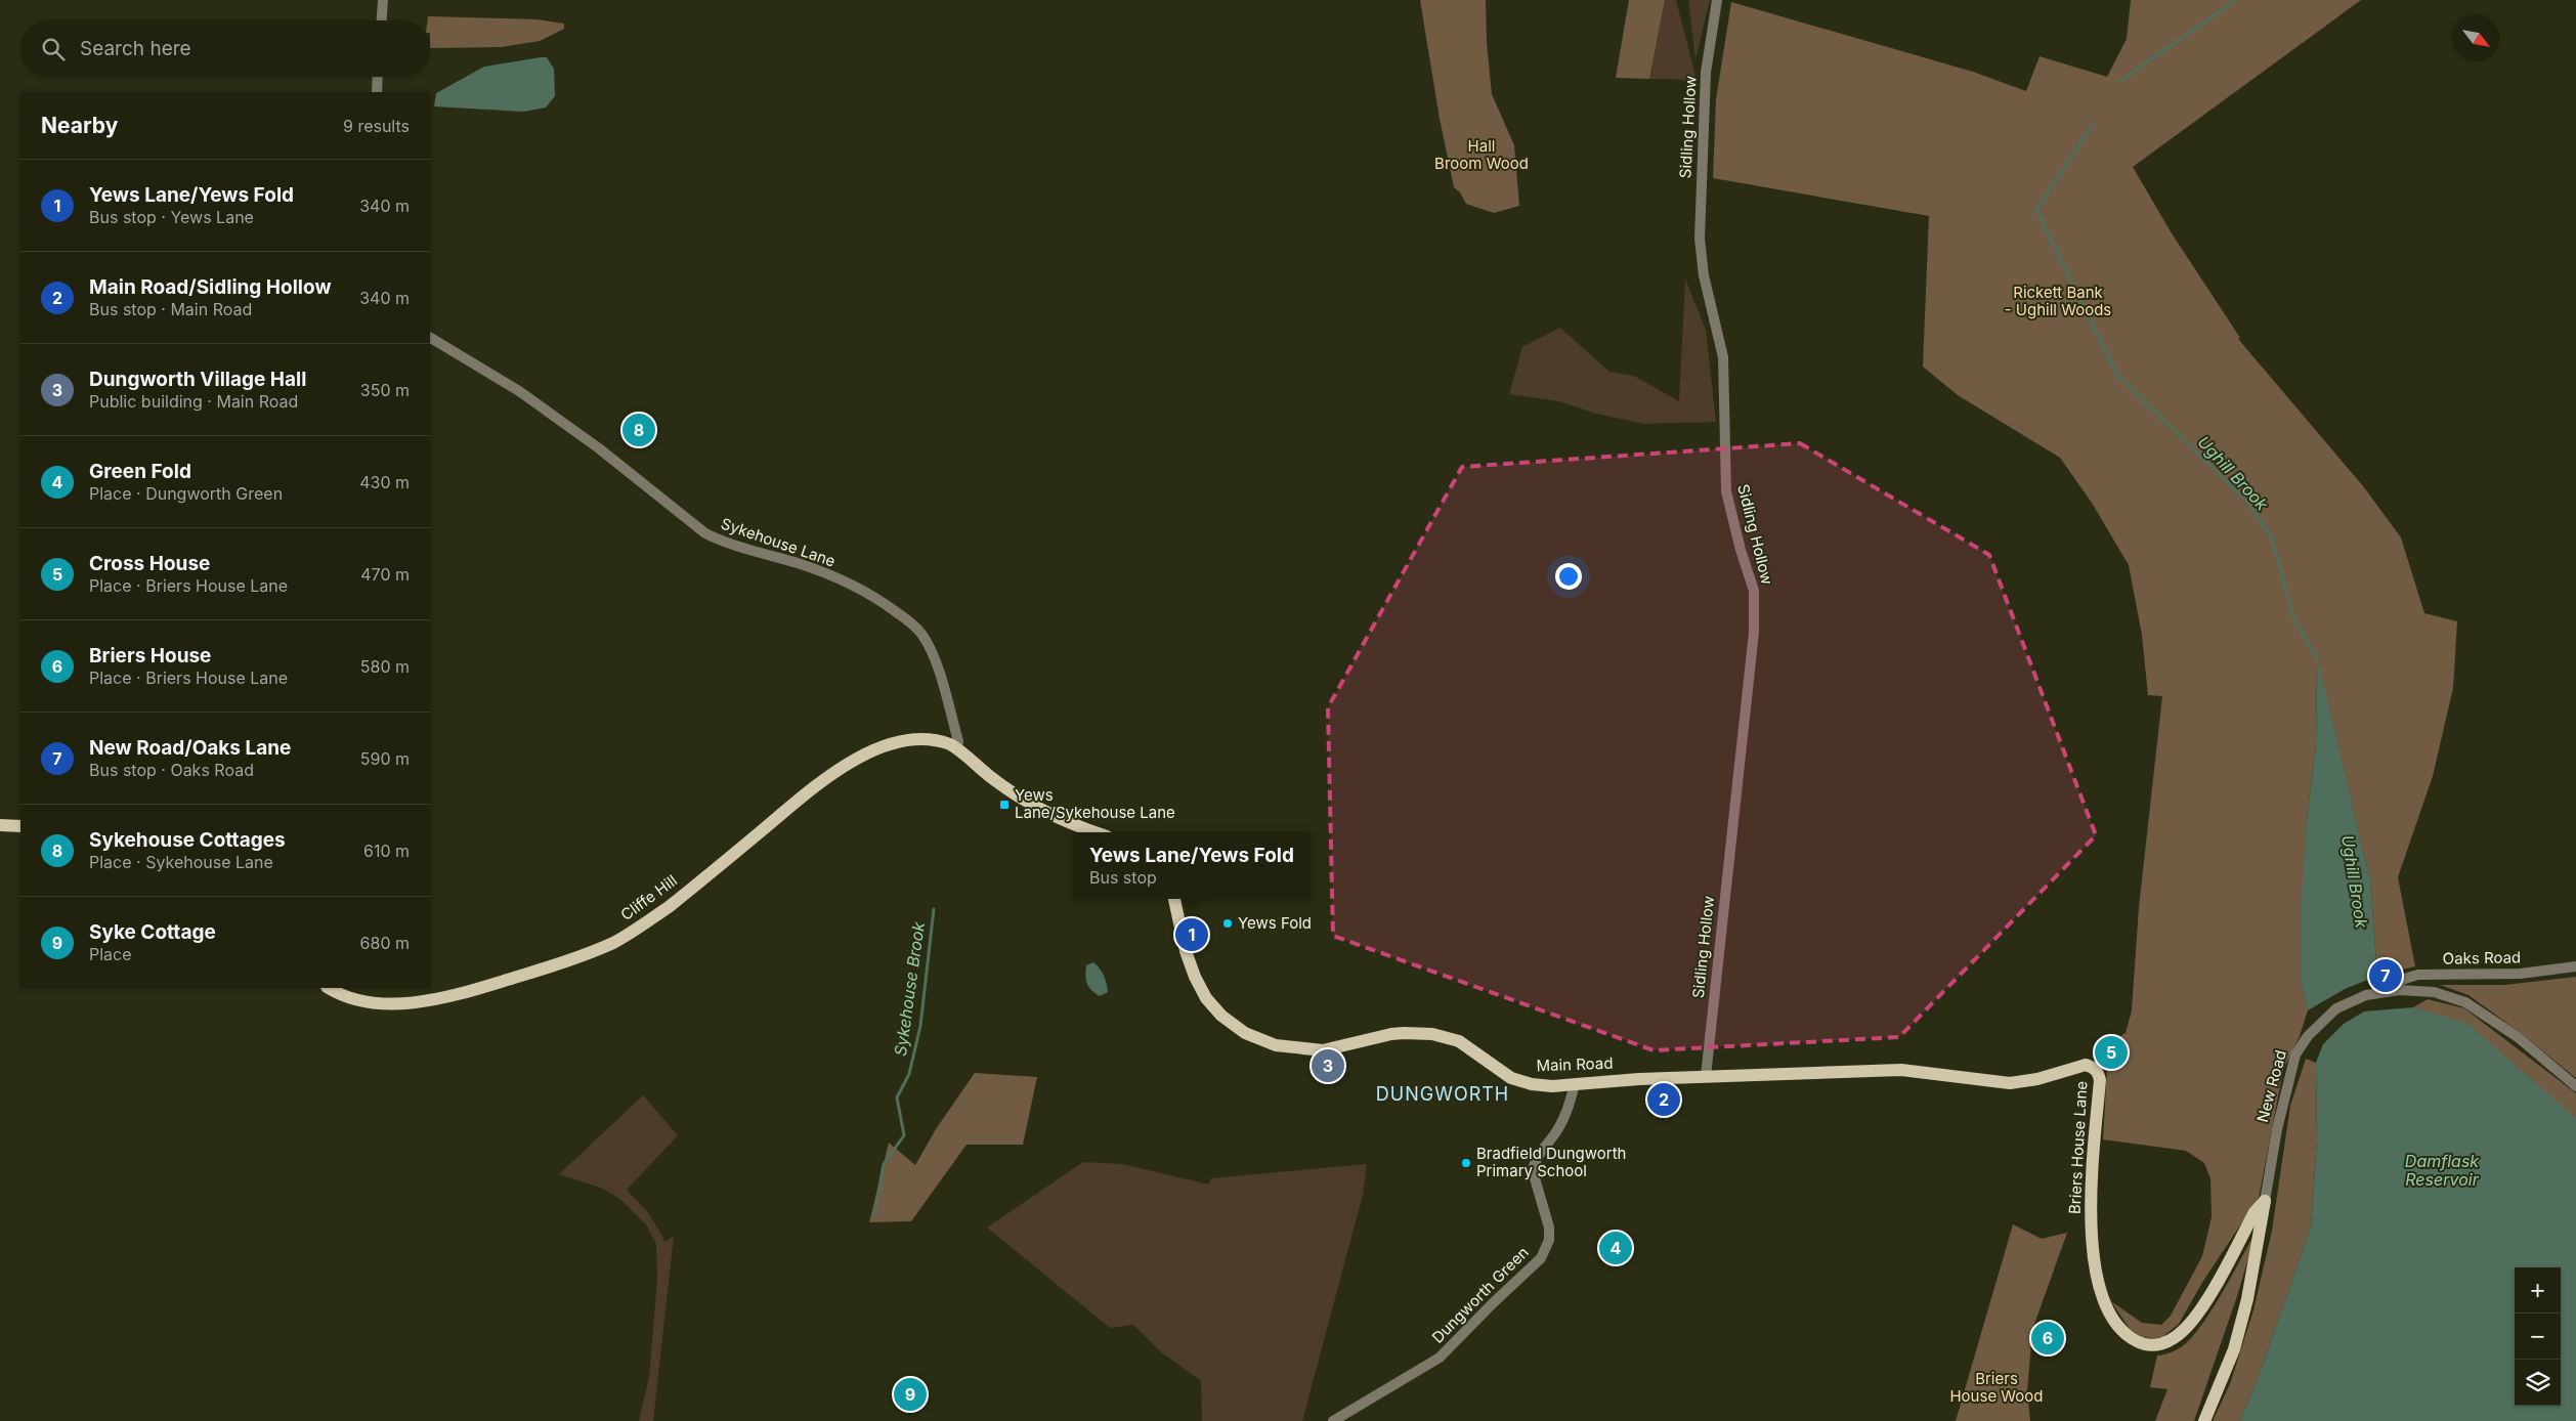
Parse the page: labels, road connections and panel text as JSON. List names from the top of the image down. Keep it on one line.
{"streets":{"main road":["Cliffe Hill","Main Road","New Road","Briers House Lane"],"street":["Sidling Hollow","Sykehouse Lane","Oaks Road","Dungworth Green"]},"crossings":[["Sidling Hollow","Main Road"],["Sidling Hollow","Briers House Lane"],["Sykehouse Lane","Cliffe Hill"],["Oaks Road","New Road"],["Main Road","Briers House Lane"],["Main Road","Dungworth Green"],["New Road","Briers House Lane"]],"districts":["DUNGWORTH"],"water":["Ughill Brook","Sykehouse Brook","Damflask Reservoir"],"parks":["Hall Broom Wood","Rickett Bank - Ughill Woods","Briers House Wood"],"places":{"transit":["Yews Lane/Sykehouse Lane"],"other":["Yews Fold","Bradfield Dungworth Primary School"]},"north":"bottom right","page":{"search":"Search here","heading":["Nearby","9 results"],"list":[{"mark":"1","name":"Yews Lane/Yews Fold","note":"Bus stop · Yews Lane","value":"340 m"},{"mark":"2","name":"Main Road/Sidling Hollow","note":"Bus stop · Main Road","value":"340 m"},{"mark":"3","name":"Dungworth Village Hall","note":"Public building · Main Road","value":"350 m"},{"mark":"4","name":"Green Fold","note":"Place · Dungworth Green","value":"430 m"},{"mark":"5","name":"Cross House","note":"Place · Briers House Lane","value":"470 m"},{"mark":"6","name":"Briers House","note":"Place · Briers House Lane","value":"580 m"},{"mark":"7","name":"New Road/Oaks Lane","note":"Bus stop · Oaks Road","value":"590 m"},{"mark":"8","name":"Sykehouse Cottages","note":"Place · Sykehouse Lane","value":"610 m"},{"mark":"9","name":"Syke Cottage","note":"Place","value":"680 m"}],"pins":["8","1","7","5","3","2","4","6","9"],"popup":["Yews Lane/Yews Fold","Bus stop"],"map_buttons":["+","−"]}}
